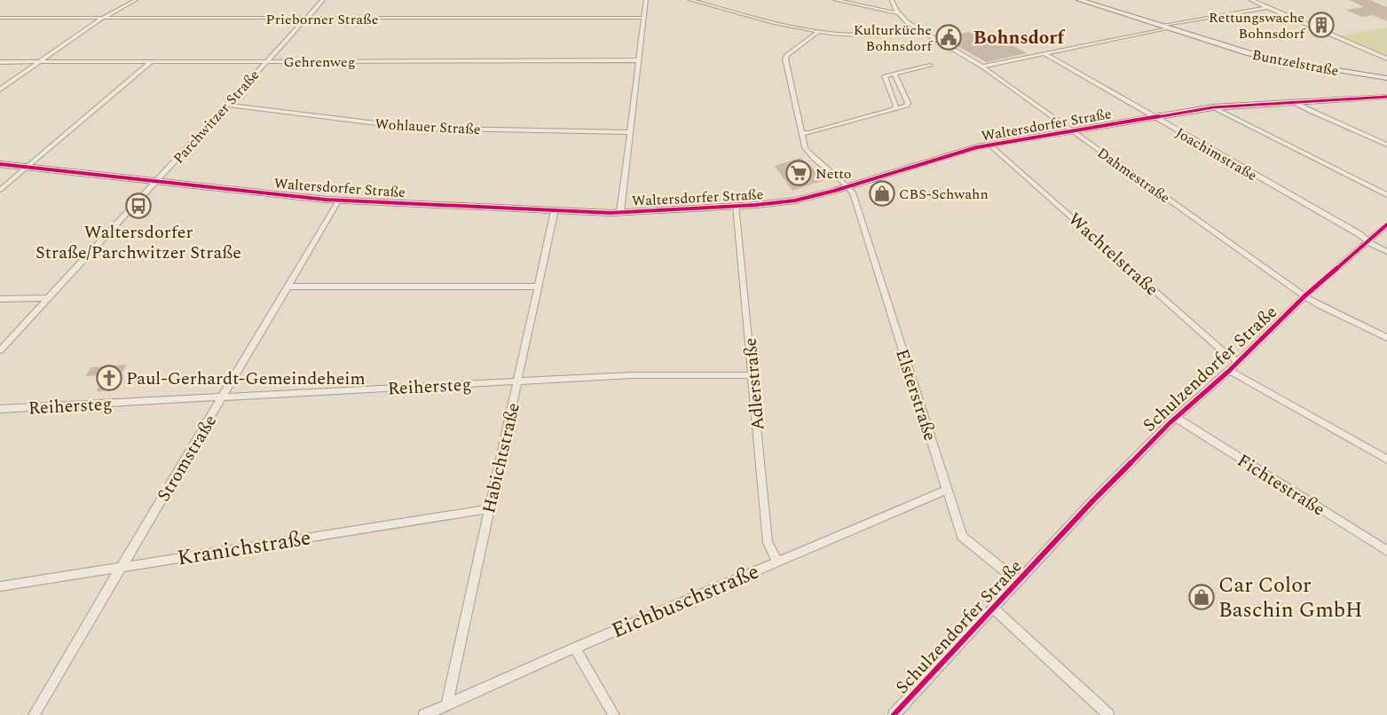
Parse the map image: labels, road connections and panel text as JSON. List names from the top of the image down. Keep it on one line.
{"streets":{"street":["Prieborner Straße","Gehrenweg","Buntzelstraße","Parchwitzer Straße","Waltersdorfer Straße","Wohlauer Straße","Joachimstraße","Dahmestraße","Wachtelstraße","Schulzendorfer Straße","Adlerstraße","Reihersteg","Elsterstraße","Stromstraße","Habichtstraße","Fichtestraße","Kranichstraße","Eichbuschstraße"]},"crossings":[["Prieborner Straße","Parchwitzer Straße"],["Gehrenweg","Parchwitzer Straße"],["Parchwitzer Straße","Waltersdorfer Straße"],["Parchwitzer Straße","Wohlauer Straße"],["Waltersdorfer Straße","Joachimstraße"],["Waltersdorfer Straße","Dahmestraße"],["Waltersdorfer Straße","Wachtelstraße"],["Waltersdorfer Straße","Adlerstraße"],["Waltersdorfer Straße","Elsterstraße"],["Waltersdorfer Straße","Stromstraße"],["Waltersdorfer Straße","Habichtstraße"],["Joachimstraße","Schulzendorfer Straße"],["Dahmestraße","Schulzendorfer Straße"],["Wachtelstraße","Schulzendorfer Straße"],["Schulzendorfer Straße","Elsterstraße"],["Schulzendorfer Straße","Fichtestraße"],["Adlerstraße","Reihersteg"],["Adlerstraße","Eichbuschstraße"],["Reihersteg","Stromstraße"],["Reihersteg","Habichtstraße"],["Elsterstraße","Eichbuschstraße"],["Stromstraße","Kranichstraße"],["Habichtstraße","Kranichstraße"],["Habichtstraße","Eichbuschstraße"]],"districts":["Bohnsdorf"],"places":{"building":["Rettungswache Bohnsdorf"],"public building":["Kulturküche Bohnsdorf"],"supermarket":["Netto"],"shop":["CBS-Schwahn","Car Color Baschin GmbH"],"bus stop":["Waltersdorfer Straße/Parchwitzer Straße"],"church":["Paul-Gerhardt-Gemeindeheim"]}}
